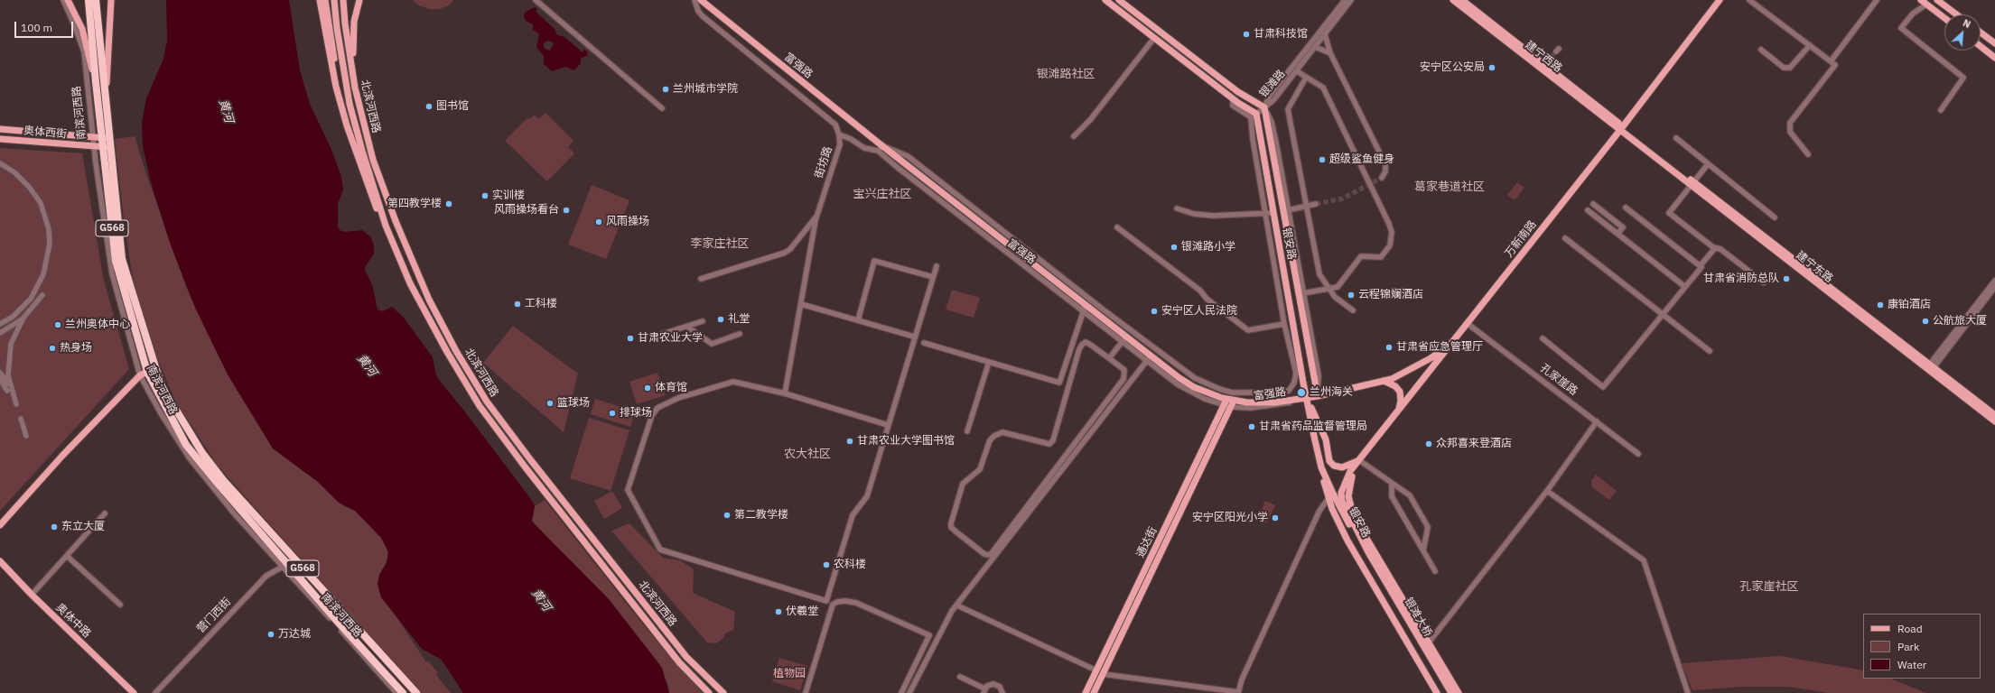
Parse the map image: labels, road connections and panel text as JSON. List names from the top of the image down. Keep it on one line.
{"streets":{"highway":["南滨河西路","G568"],"main road":["建宁西路","富强路","北滨河西路","奥体西街","万新南路","银安路","建宁东路","通达街","银滩大桥","奥体中路"],"street":["银滩路","街坊路","孔家崖路","营门西街"]},"crossings":[["建宁西路","万新南路"],["建宁西路","建宁东路"],["富强路","银安路"],["富强路","通达街"],["银滩路","银安路"],["南滨河西路","奥体西街"],["南滨河西路","营门西街"],["万新南路","银安路"],["万新南路","建宁东路"],["万新南路","孔家崖路"],["银安路","银滩大桥"]],"districts":["银滩路社区","葛家巷道社区","宝兴庄社区","李家庄社区","农大社区","孔家崖社区"],"water":["黄河"],"parks":["植物园"],"places":["甘肃科技馆","安宁区公安局","兰州城市学院","图书馆","超级鲨鱼健身","实训楼","第四教学楼","风雨操场看台","风雨操场","银滩路小学","甘肃省消防总队","云程锦斓酒店","工科楼","康铂酒店","安宁区人民法院","礼堂","公航旅大厦","兰州奥体中心","甘肃农业大学","甘肃省应急管理厅","热身场","体育馆","兰州海关","篮球场","排球场","甘肃省药品监督管理局","甘肃农业大学图书馆","众邦喜来登酒店","第二教学楼","安宁区阳光小学","东立大厦","农科楼","伏羲堂","万达城"],"legend":["Road","Park","Water"],"scale_bar":"100 m","north":"top right"}
